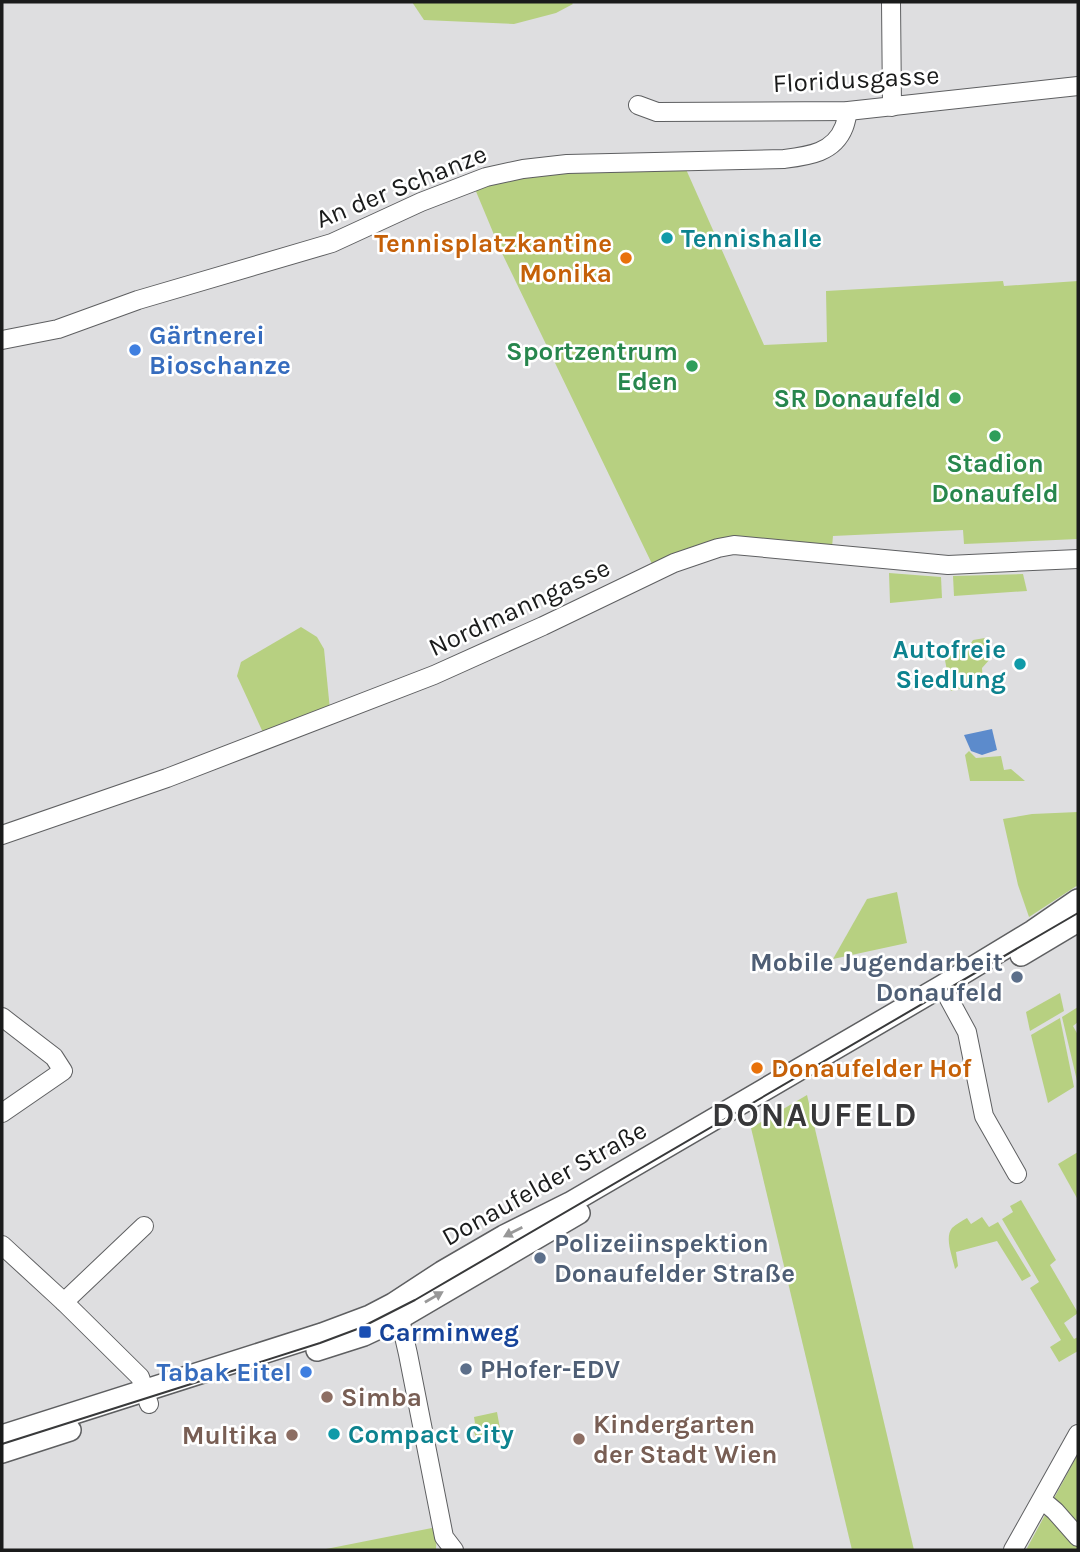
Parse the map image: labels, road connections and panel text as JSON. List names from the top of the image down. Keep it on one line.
{"streets":{"main road":["Donaufelder Straße"],"street":["Floridusgasse","An der Schanze","Nordmanngasse"]},"crossings":[["Floridusgasse","An der Schanze"]],"districts":["DONAUFELD"],"places":{"other":["Tennishalle","Tennisplatzkantine Monika","Gärtnerei Bioschanze","Sportzentrum Eden","SR Donaufeld","Stadion Donaufeld","Autofreie Siedlung","Mobile Jugendarbeit Donaufeld","Donaufelder Hof","Polizeiinspektion Donaufelder Straße","PHofer-EDV","Tabak Eitel","Simba","Compact City","Multika","Kindergarten der Stadt Wien"],"transit":["Carminweg"]}}
